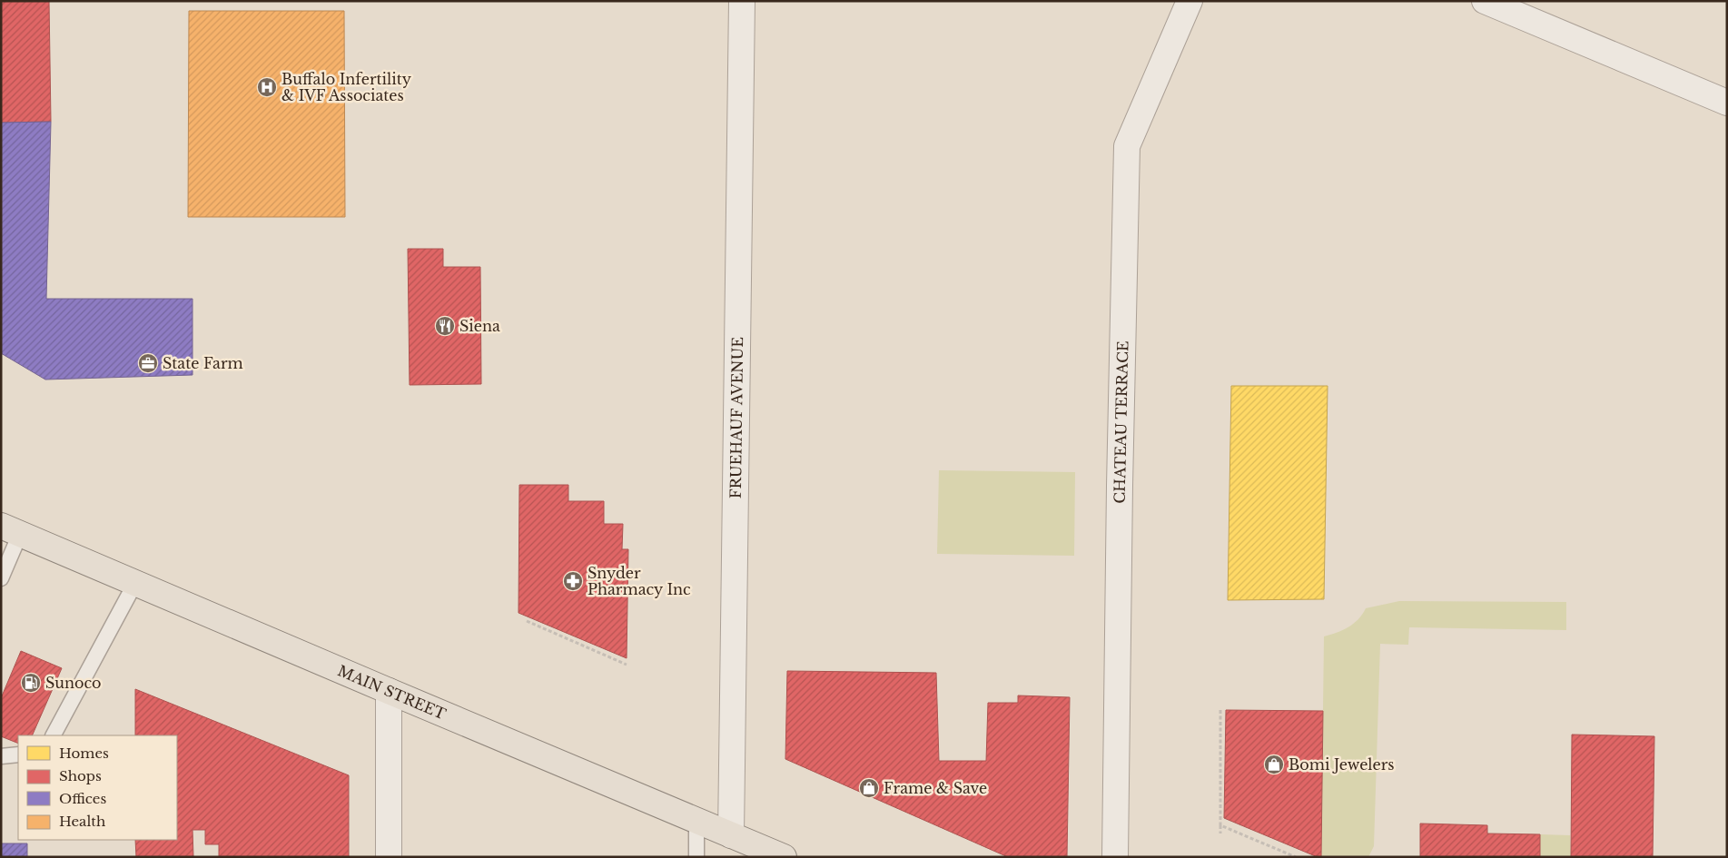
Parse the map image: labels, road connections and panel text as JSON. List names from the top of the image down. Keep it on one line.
{"streets":{"main road":["MAIN STREET"],"street":["FRUEHAUF AVENUE","CHATEAU TERRACE"]},"crossings":[["FRUEHAUF AVENUE","MAIN STREET"]],"places":{"hospital":["Buffalo Infertility & IVF Associates"],"restaurant":["Siena"],"office":["State Farm"],"pharmacy":["Snyder Pharmacy Inc"],"fuel station":["Sunoco"],"shop":["Bomi Jewelers","Frame & Save"]},"legend":["Homes","Shops","Offices","Health"]}
